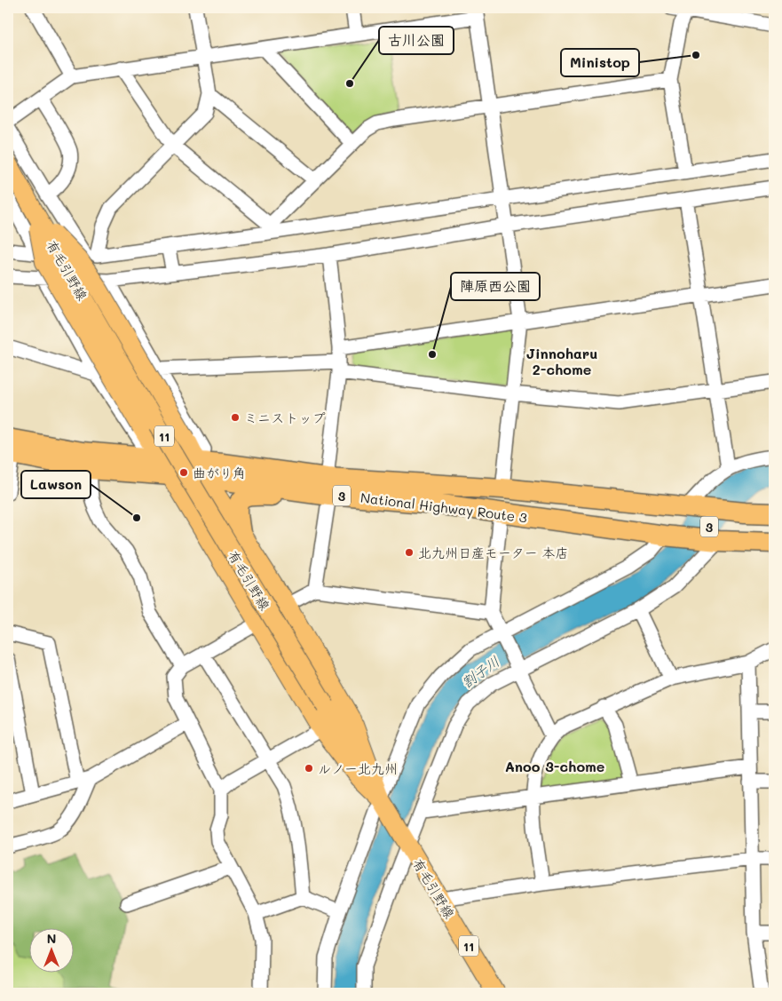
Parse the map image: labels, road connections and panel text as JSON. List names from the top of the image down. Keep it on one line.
{"streets":{"highway":["3","National Highway Route 3"],"main road":["有毛引野線","11"]},"crossings":[["3","National Highway Route 3"]],"districts":["Jinnoharu 2-chome","Anoo 3-chome"],"water":["割子川"],"places":["Ministop","古川公園","陣原西公園","ミニストップ","曲がり角","Lawson","北九州日産モーター 本店","ルノー北九州"],"north":"top"}
